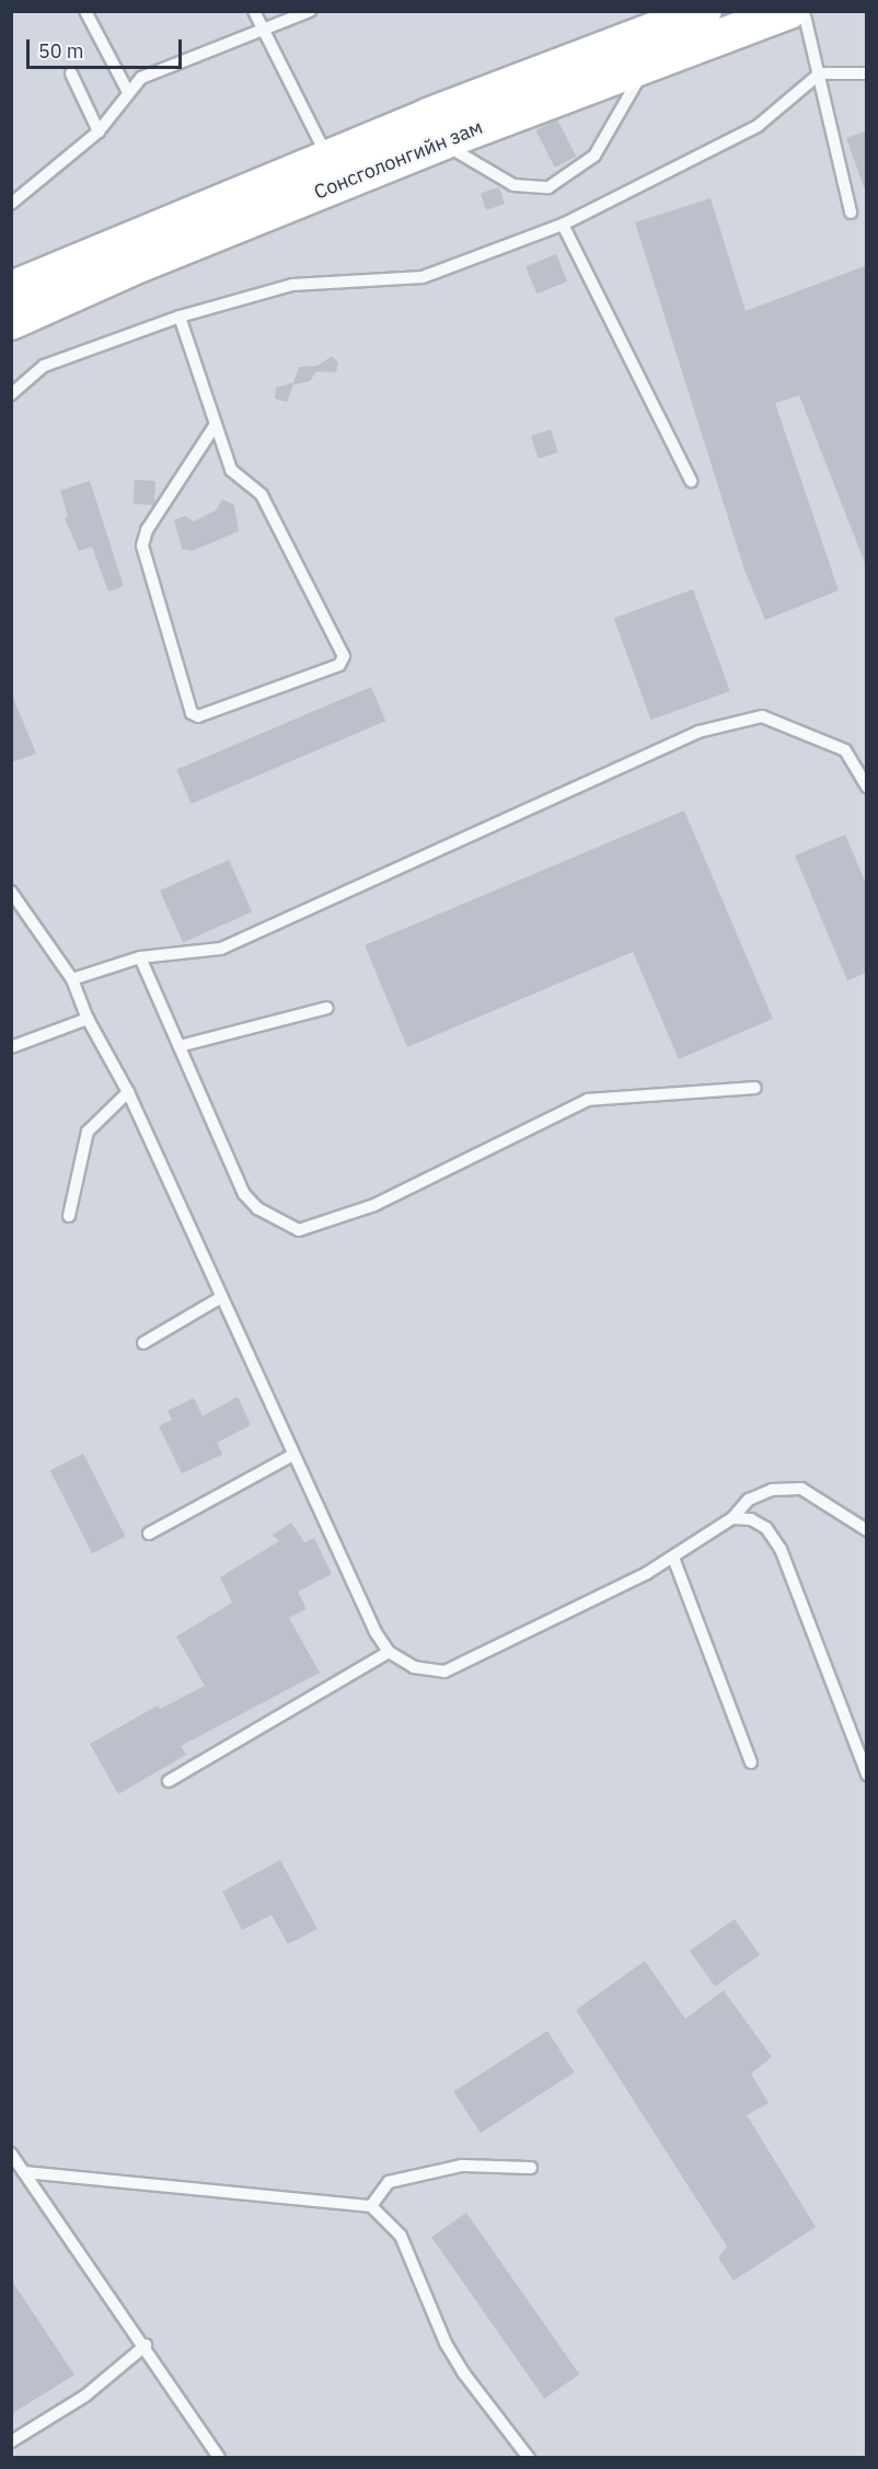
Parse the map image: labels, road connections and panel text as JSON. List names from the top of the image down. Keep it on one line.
{"streets":{"main road":["Сонсголонгийн зам"]},"scale_bar":"50 m"}
